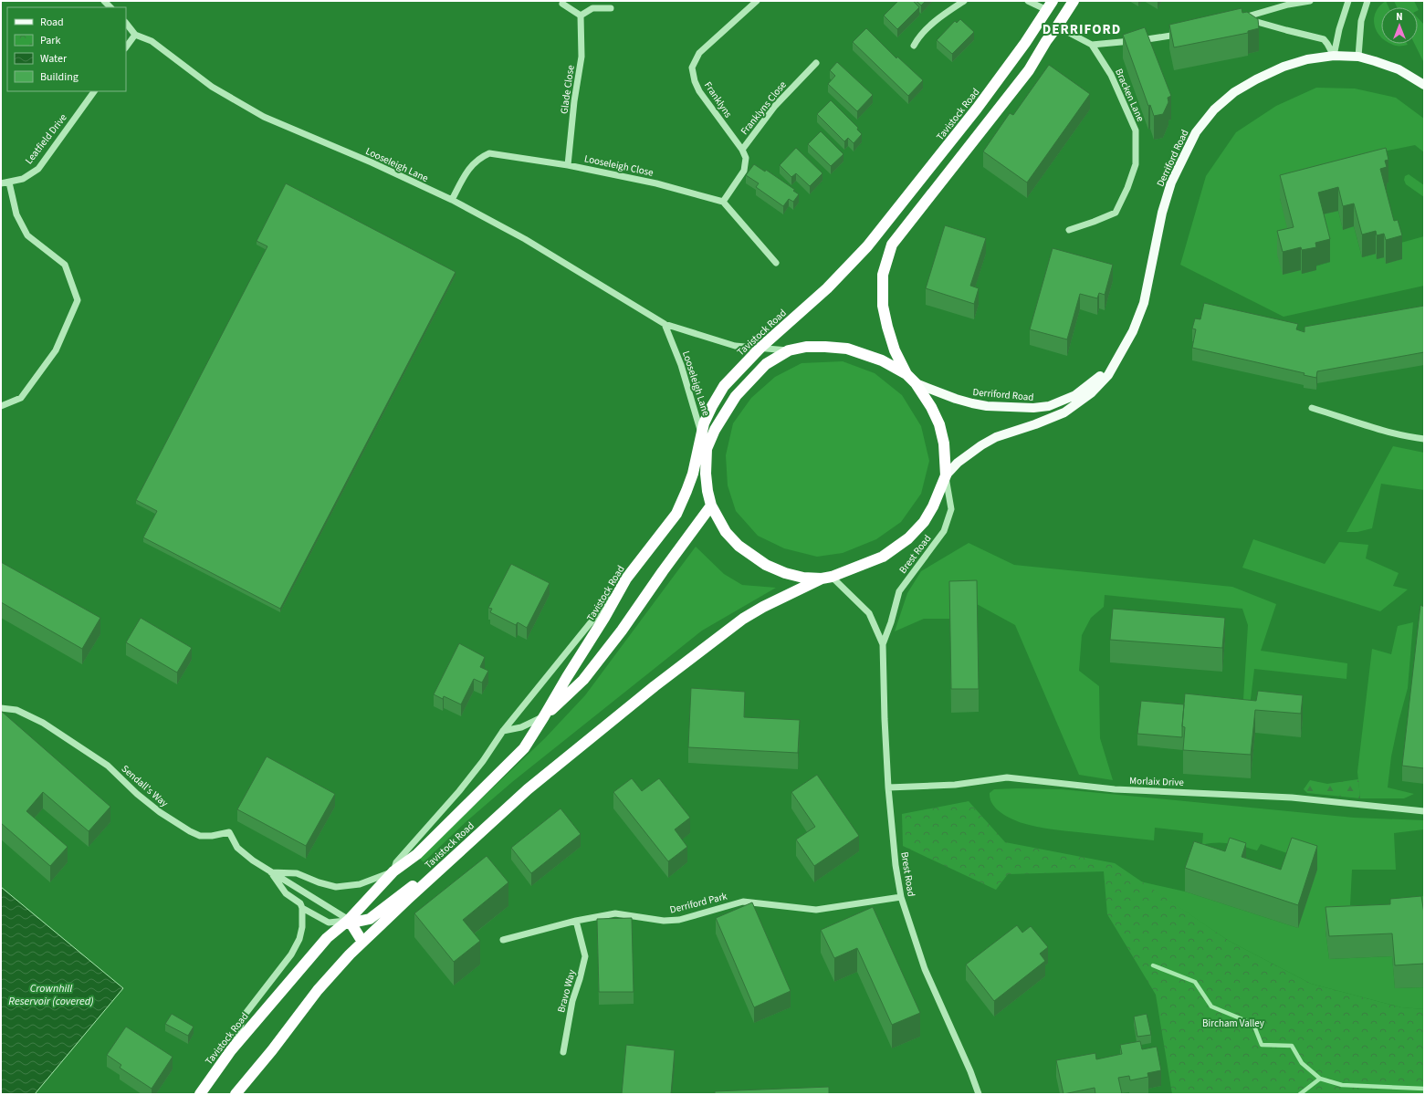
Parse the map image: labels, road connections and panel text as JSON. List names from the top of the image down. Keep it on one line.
{"streets":{"highway":["Tavistock Road"],"main road":["Derriford Road"],"street":["Glade Close","Bracken Lane","Franklyns","Franklyns Close","Leatfield Drive","Looseleigh Lane","Looseleigh Close","Brest Road","Morlaix Drive","Sendall's Way","Derriford Park","Bravo Way"]},"crossings":[["Glade Close","Looseleigh Close"],["Franklyns","Franklyns Close"],["Franklyns","Looseleigh Close"],["Tavistock Road","Derriford Road"],["Tavistock Road","Looseleigh Lane"],["Tavistock Road","Brest Road"],["Tavistock Road","Sendall's Way"],["Derriford Road","Brest Road"],["Looseleigh Lane","Looseleigh Close"],["Brest Road","Morlaix Drive"],["Brest Road","Derriford Park"],["Derriford Park","Bravo Way"]],"districts":["DERRIFORD"],"water":["Crownhill Reservoir (covered)"],"parks":["Bircham Valley"],"legend":["Road","Park","Water","Building"],"north":"top"}
